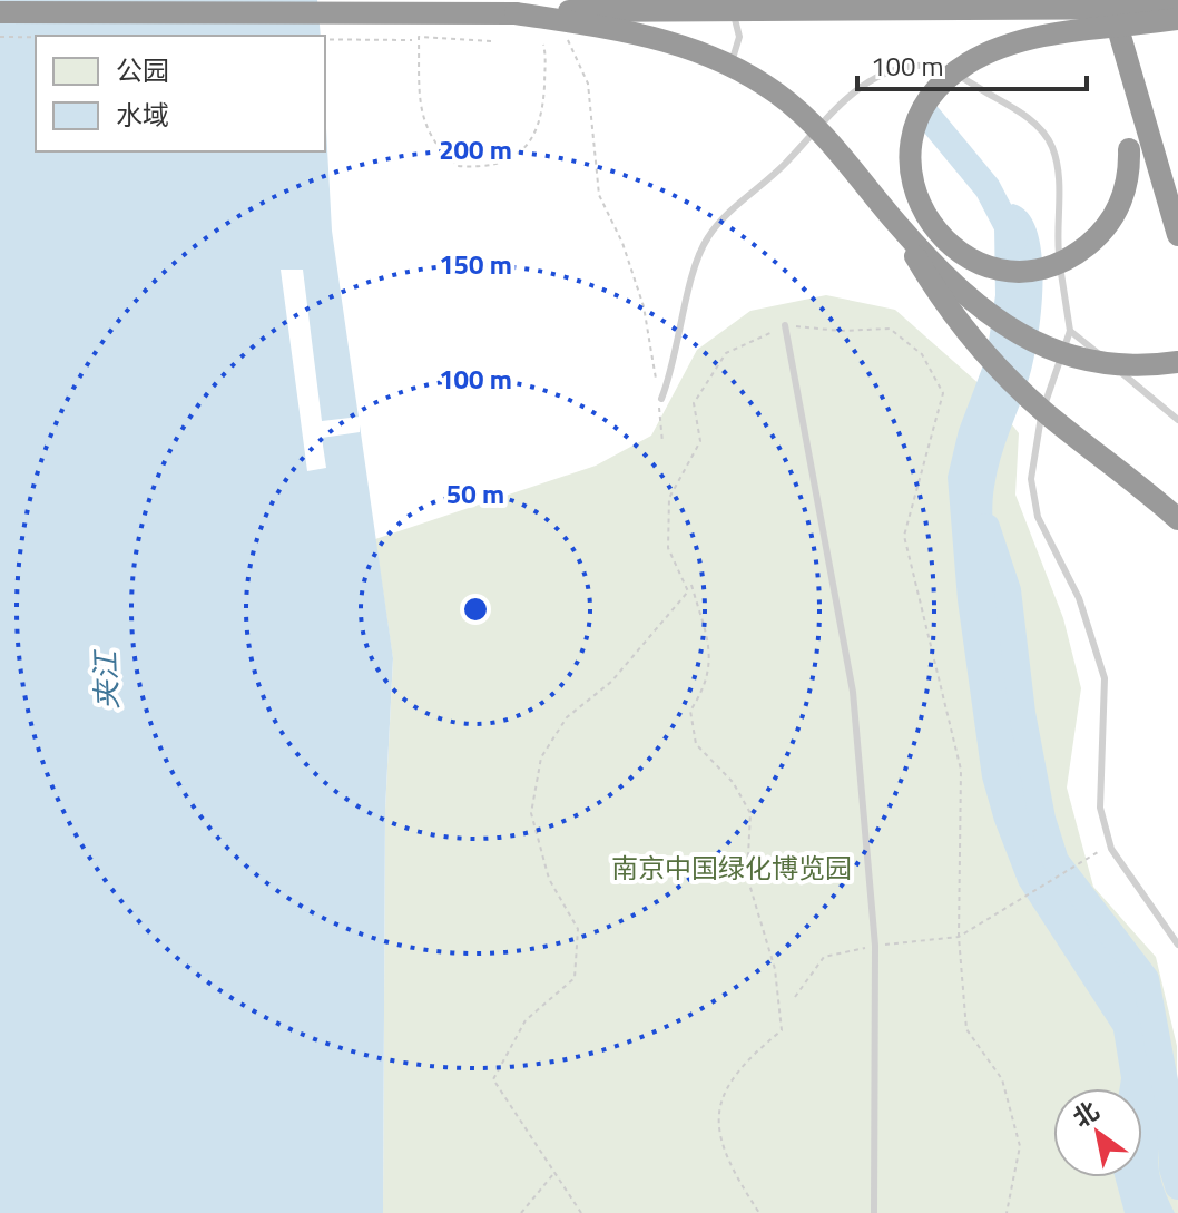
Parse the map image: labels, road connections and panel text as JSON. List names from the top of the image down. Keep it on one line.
{"water":["夹江"],"parks":["南京中国绿化博览园"],"legend":["公园","水域"],"scale_bar":"100 m","north":"top left","rings":["200 m","150 m","100 m","50 m"]}
